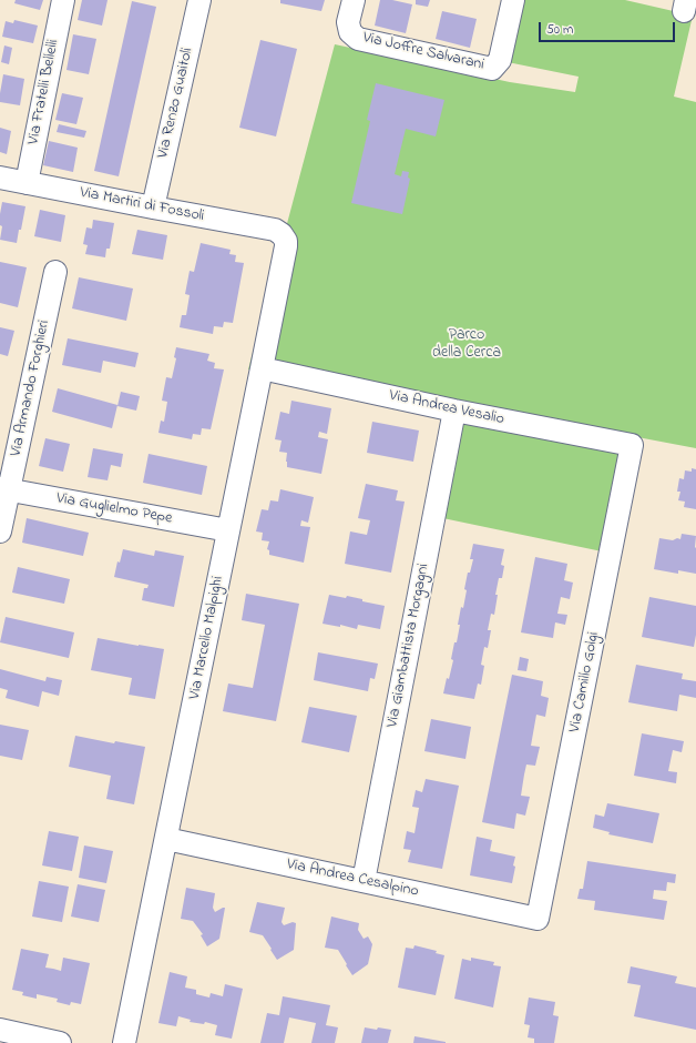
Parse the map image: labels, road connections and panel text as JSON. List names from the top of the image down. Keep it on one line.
{"streets":{"street":["Via Joffre Salvarani","Via Fratelli Bellelli","Via Renzo Guaitoli","Via Martiri di Fossoli","Via Armando Forghieri","Via Andrea Vesalio","Via Guglielmo Pepe","Via Marcello Malpighi","Via Giambattista Morgagni","Via Camillo Golgi","Via Andrea Cesalpino"]},"crossings":[["Via Fratelli Bellelli","Via Martiri di Fossoli"],["Via Renzo Guaitoli","Via Martiri di Fossoli"],["Via Martiri di Fossoli","Via Marcello Malpighi"],["Via Armando Forghieri","Via Guglielmo Pepe"],["Via Andrea Vesalio","Via Marcello Malpighi"],["Via Andrea Vesalio","Via Giambattista Morgagni"],["Via Andrea Vesalio","Via Camillo Golgi"],["Via Guglielmo Pepe","Via Marcello Malpighi"],["Via Marcello Malpighi","Via Andrea Cesalpino"],["Via Giambattista Morgagni","Via Andrea Cesalpino"],["Via Camillo Golgi","Via Andrea Cesalpino"]],"parks":["Parco della Cerca"],"scale_bar":"50 m"}
